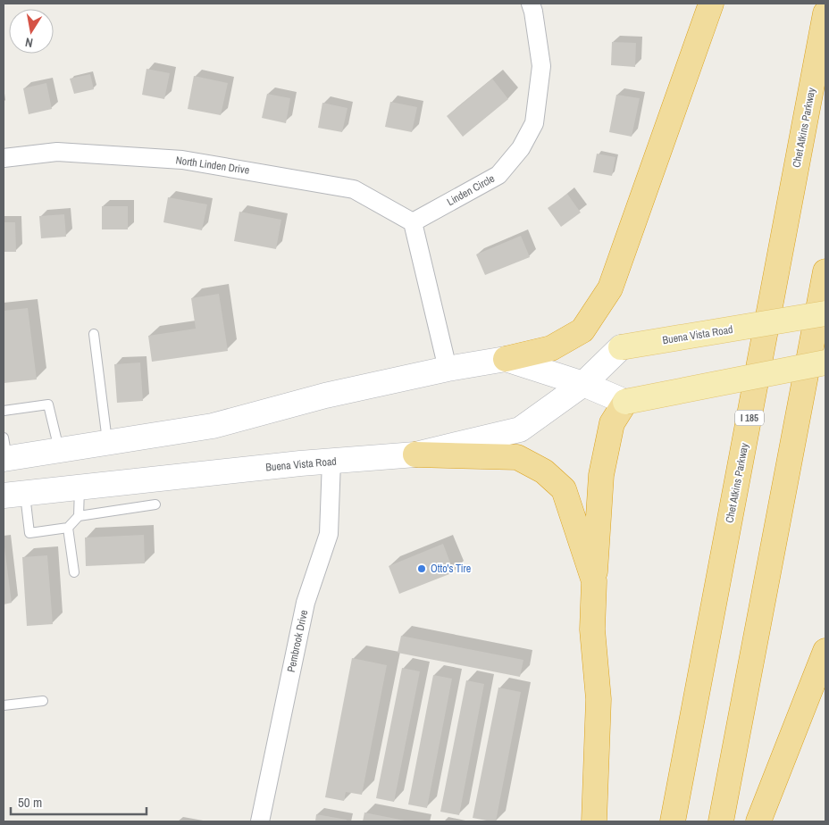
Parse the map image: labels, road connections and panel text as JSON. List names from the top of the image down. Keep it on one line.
{"streets":{"highway":["Chet Atkins Parkway","I 185"],"main road":["Buena Vista Road"],"street":["North Linden Drive","Linden Circle","Pembrook Drive"]},"crossings":[["North Linden Drive","Linden Circle"],["Buena Vista Road","Pembrook Drive"]],"places":["Otto's Tire"],"scale_bar":"50 m","north":"bottom"}
